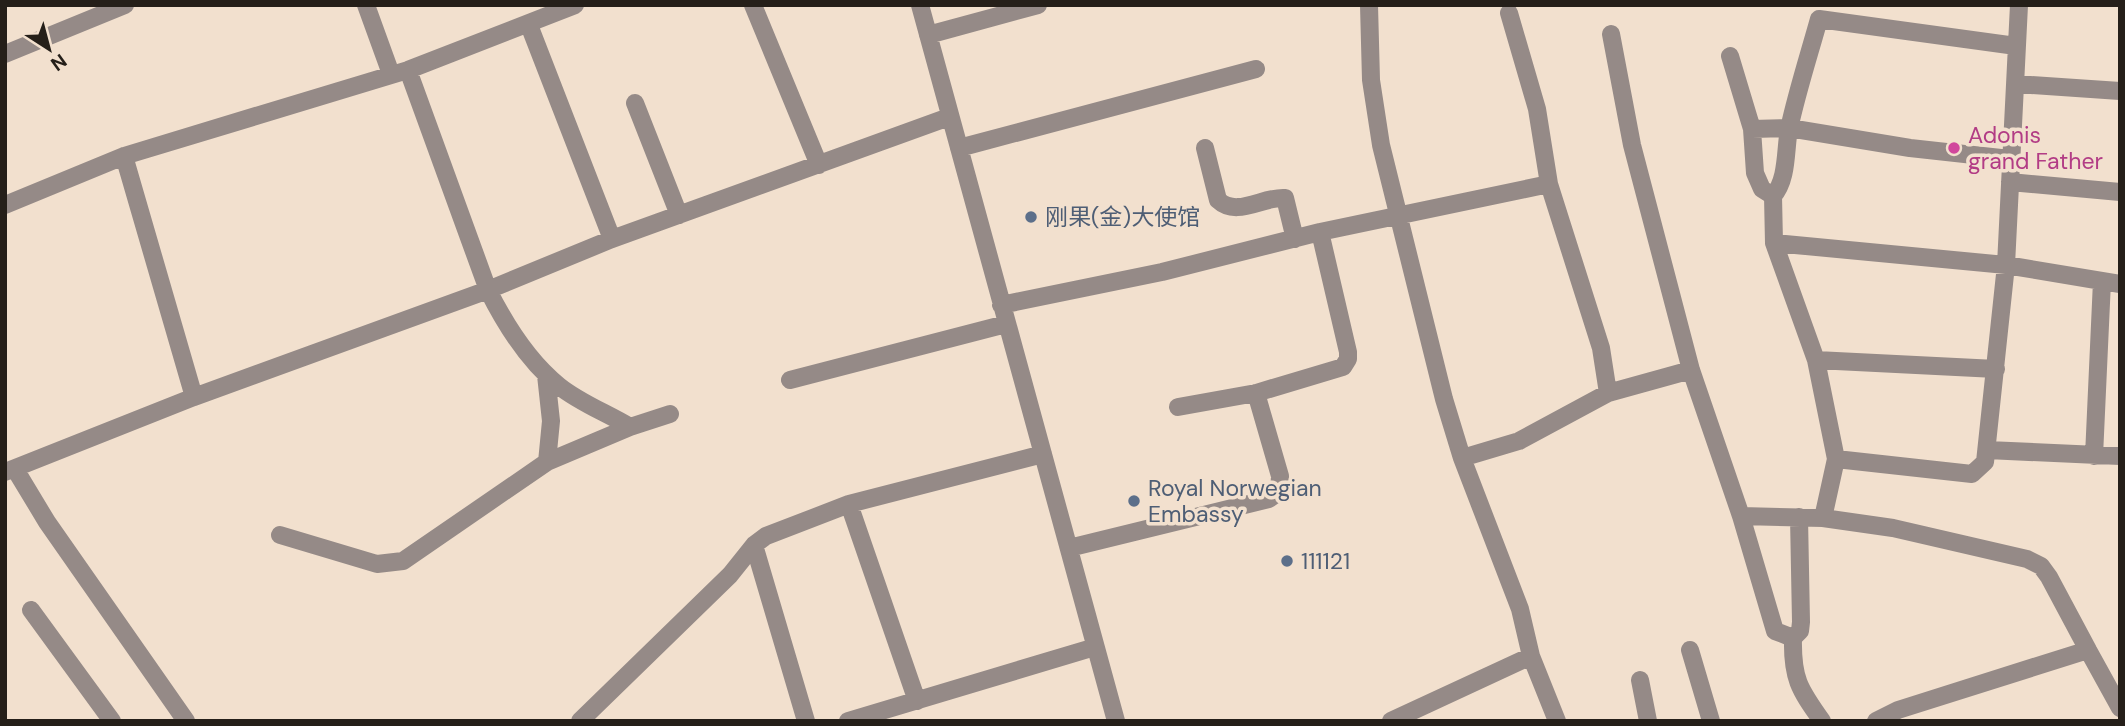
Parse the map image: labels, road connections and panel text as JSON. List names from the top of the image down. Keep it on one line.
{"places":["Adonis grand Father","刚果(金)大使馆","Royal Norwegian Embassy","111121"],"north":"bottom right"}
